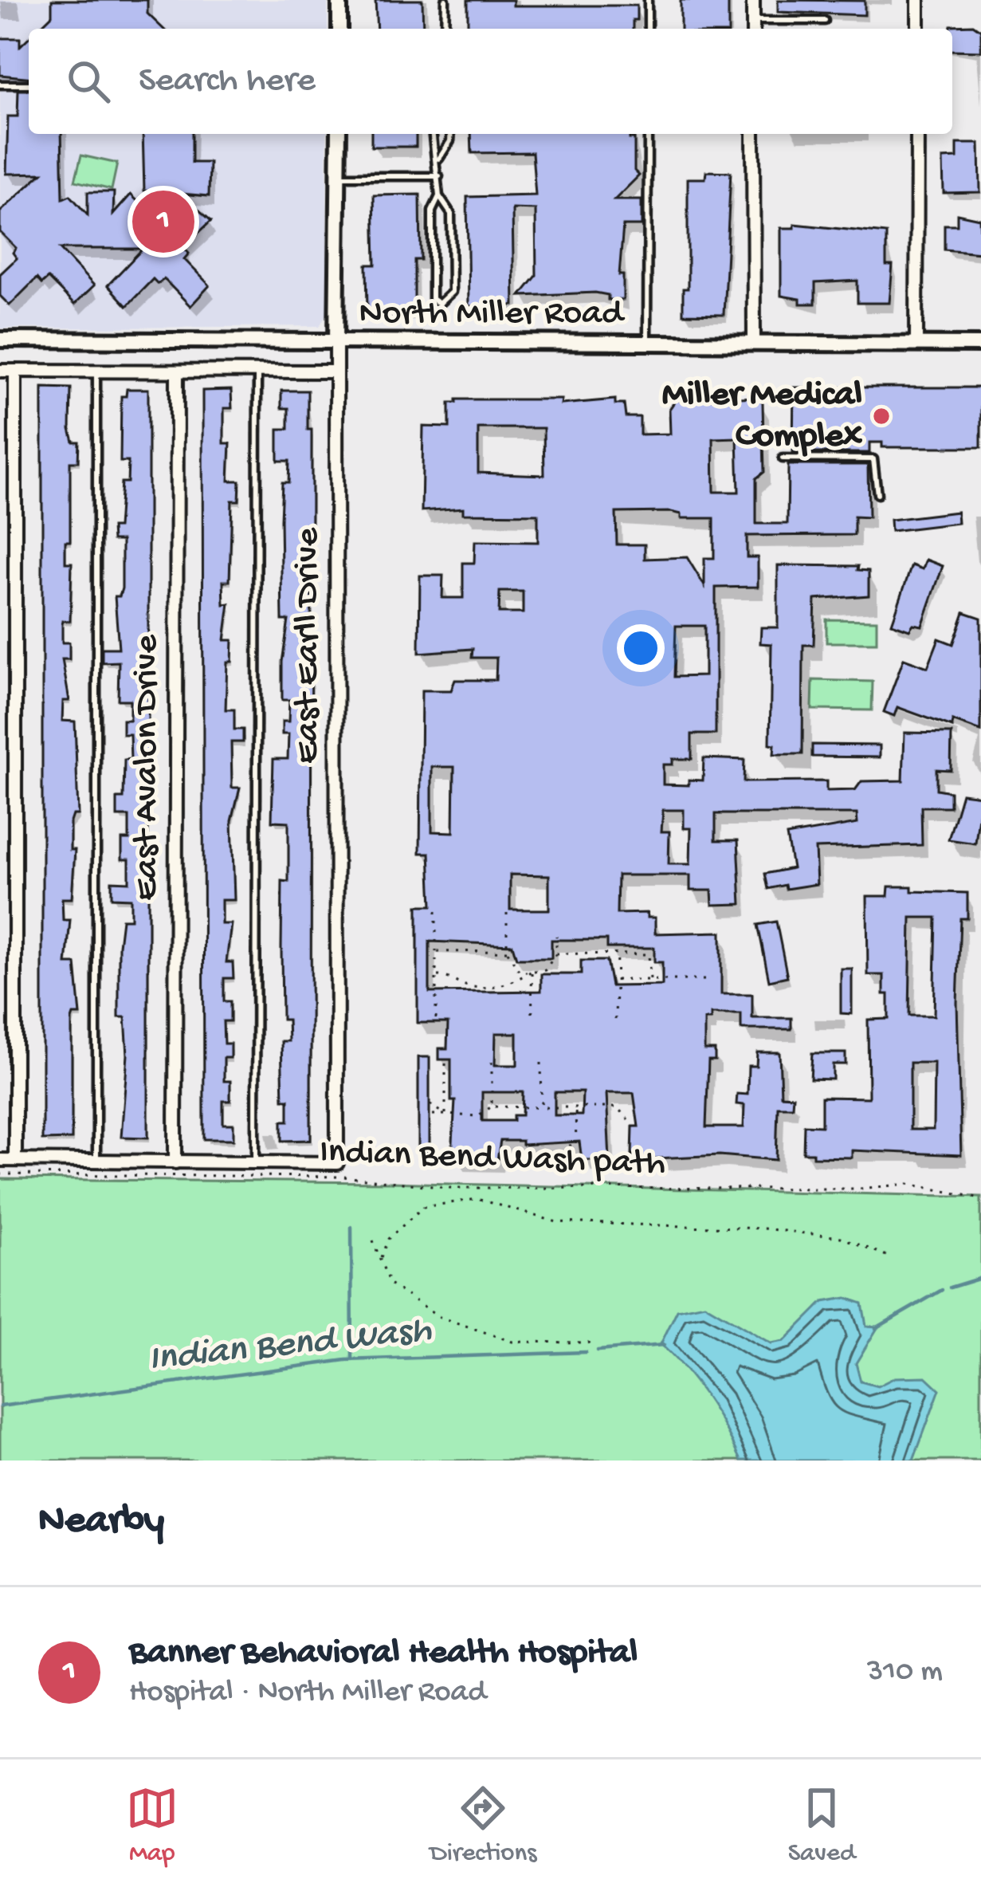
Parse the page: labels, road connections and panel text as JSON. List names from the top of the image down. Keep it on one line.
{"streets":{"street":["North Miller Road","East Earll Drive","East Avalon Drive"],"path":["Indian Bend Wash path"]},"crossings":[["North Miller Road","East Earll Drive"],["North Miller Road","East Avalon Drive"]],"water":["Indian Bend Wash"],"places":["Miller Medical Complex"],"page":{"search":"Search here","pins":"1","heading":"Nearby","list":[{"mark":"1","name":"Banner Behavioral Health Hospital","note":"Hospital · North Miller Road","value":"310 m"}],"nav":["Map","Directions","Saved"]}}
